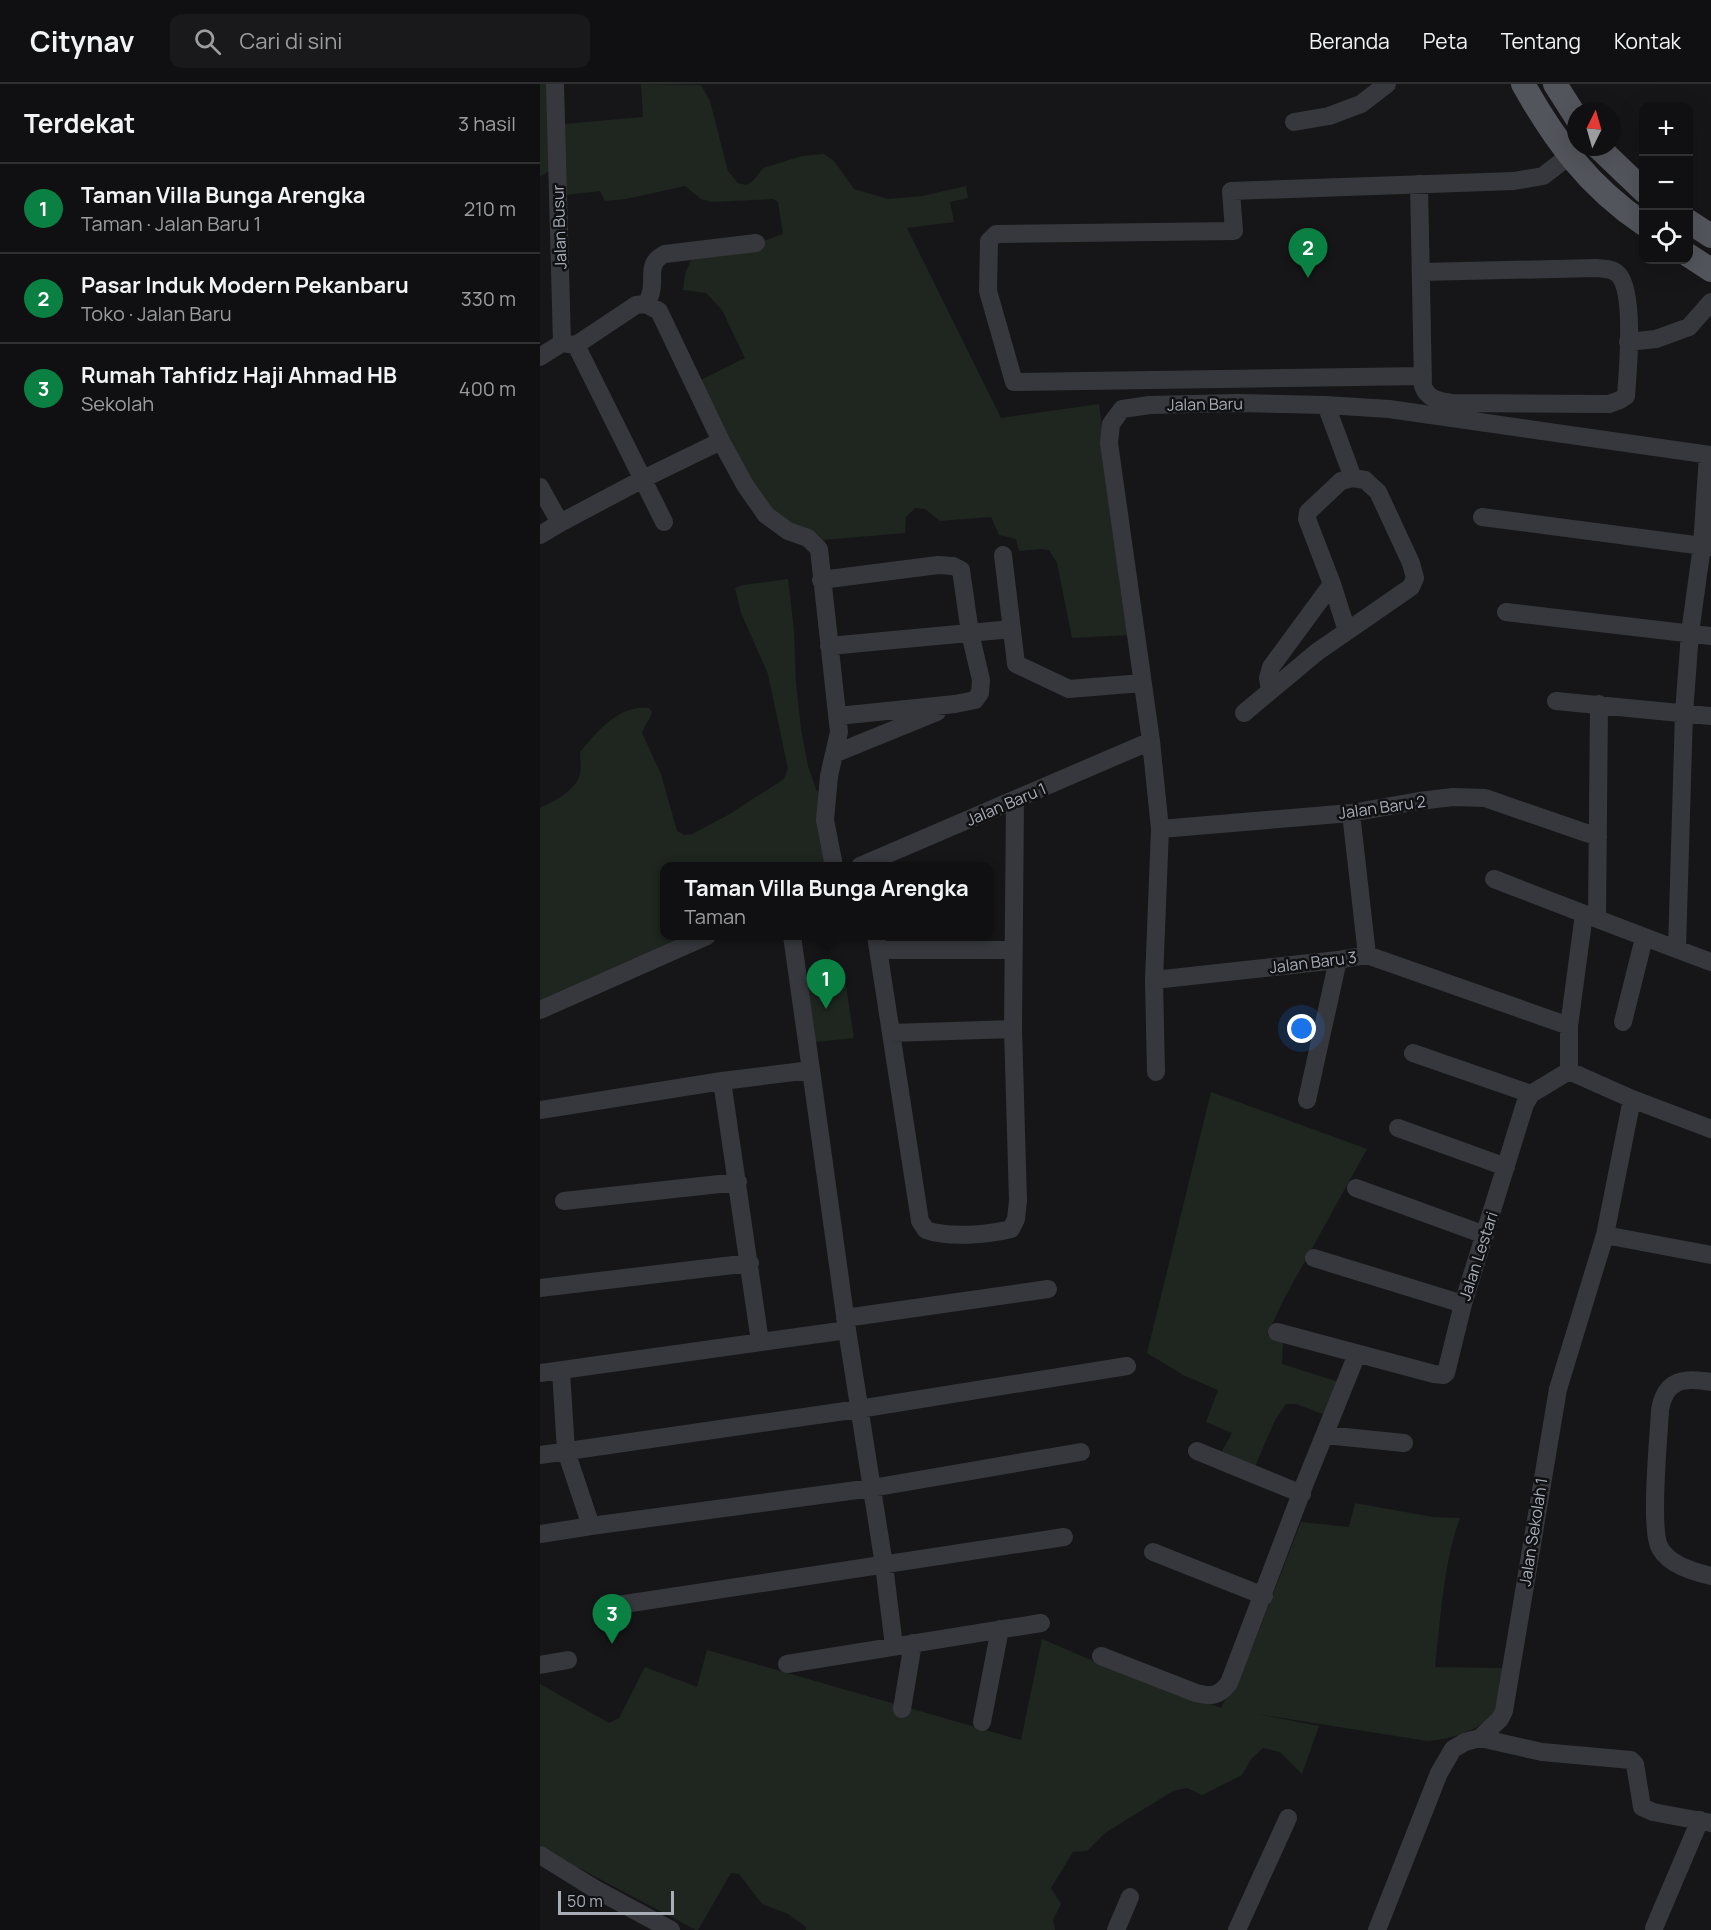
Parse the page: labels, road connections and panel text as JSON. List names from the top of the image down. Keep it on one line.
{"streets":{"street":["Jalan Busur","Jalan Baru","Jalan Baru 1","Jalan Baru 2","Jalan Baru 3","Jalan Lestari","Jalan Sekolah 1"]},"crossings":[["Jalan Baru","Jalan Baru 1"],["Jalan Baru","Jalan Baru 2"],["Jalan Baru","Jalan Baru 3"]],"scale_bar":"50 m","north":"top","page":{"header":"Citynav","search":"Cari di sini","nav":["Beranda","Peta","Tentang","Kontak"],"heading":["Terdekat","3 hasil"],"map_buttons":["+","−"],"list":[{"mark":"1","name":"Taman Villa Bunga Arengka","note":"Taman · Jalan Baru 1","value":"210 m"},{"mark":"2","name":"Pasar Induk Modern Pekanbaru","note":"Toko · Jalan Baru","value":"330 m"},{"mark":"3","name":"Rumah Tahfidz Haji Ahmad HB","note":"Sekolah","value":"400 m"}],"pins":["2","1","3"],"popup":["Taman Villa Bunga Arengka","Taman"],"scale":"50 m"}}
